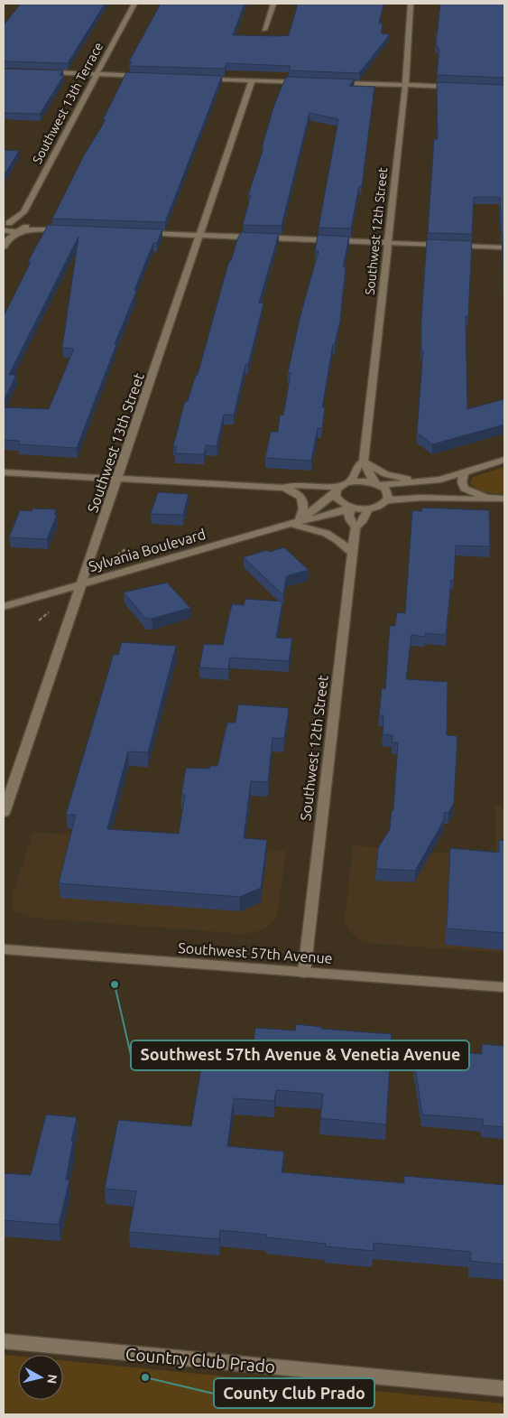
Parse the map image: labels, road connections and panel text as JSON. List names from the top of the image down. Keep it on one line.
{"streets":{"street":["Southwest 13th Terrace","Southwest 12th Street","Southwest 13th Street","Sylvania Boulevard","Southwest 57th Avenue","Country Club Prado"]},"crossings":[["Southwest 12th Street","Sylvania Boulevard"],["Southwest 12th Street","Southwest 57th Avenue"],["Southwest 13th Street","Sylvania Boulevard"]],"places":["Southwest 57th Avenue & Venetia Avenue","County Club Prado"],"north":"right"}
